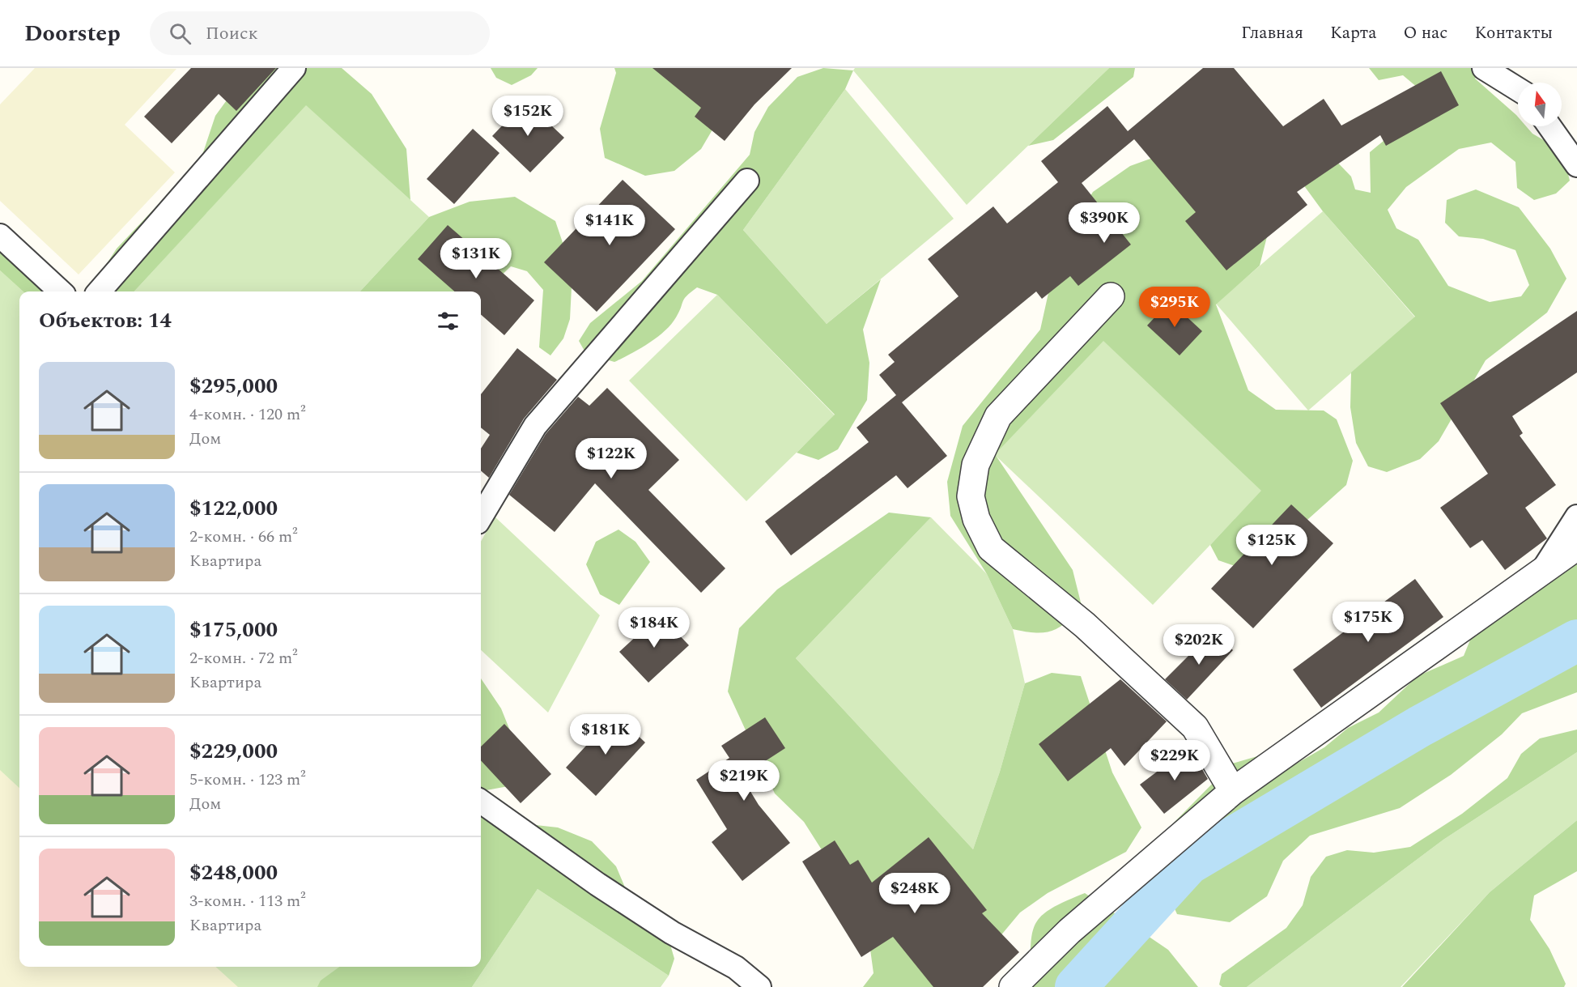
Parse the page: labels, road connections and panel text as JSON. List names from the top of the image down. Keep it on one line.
{"north":"top","page":{"header":"Doorstep","search":"Поиск","nav":["Главная","Карта","О нас","Контакты"],"price":["$152K","$390K","$141K","$131K","$295K","$122K","$125K","$175K","$184K","$202K","$181K","$229K","$219K","$248K"],"heading":"Объектов: 14","list":[{"name":"$295,000","note":"4-комн. · 120 m² · Дом"},{"name":"$122,000","note":"2-комн. · 66 m² · Квартира"},{"name":"$175,000","note":"2-комн. · 72 m² · Квартира"},{"name":"$229,000","note":"5-комн. · 123 m² · Дом"},{"name":"$248,000","note":"3-комн. · 113 m² · Квартира"}]}}
